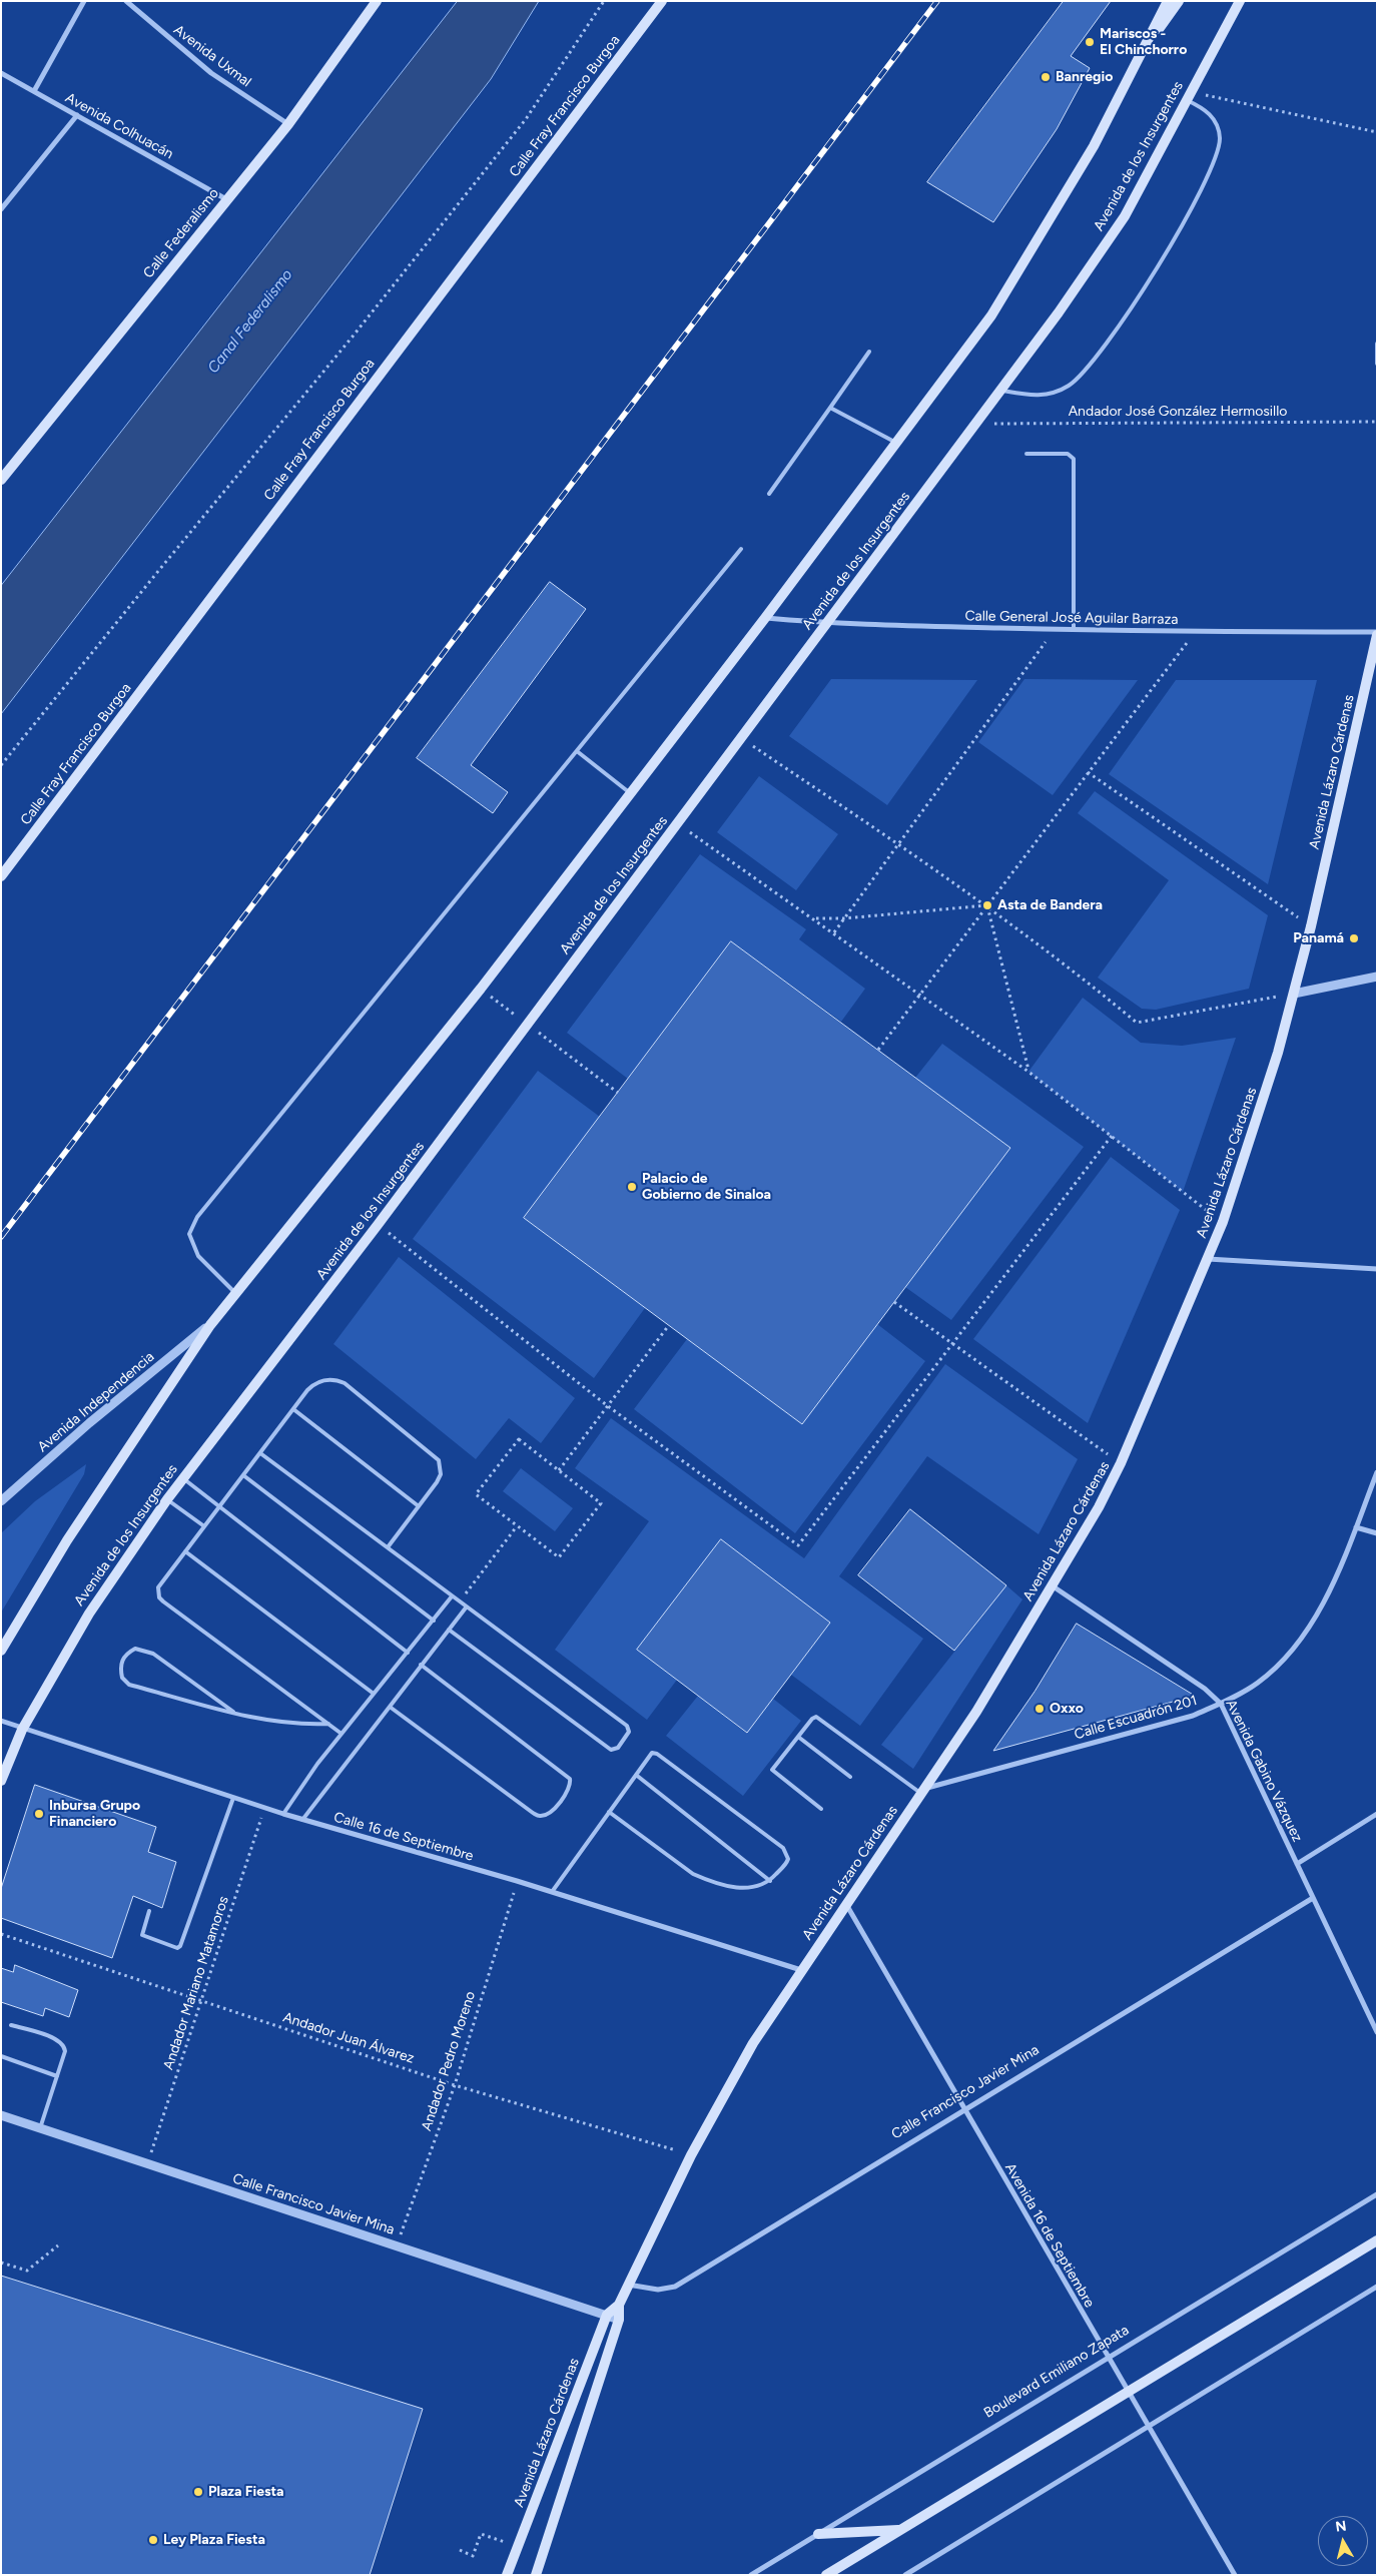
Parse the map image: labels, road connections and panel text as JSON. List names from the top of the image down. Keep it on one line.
{"streets":{"main road":["Calle Fray Francisco Burgoa","Avenida de los Insurgentes","Calle Federalismo","Avenida Lázaro Cárdenas"],"street":["Avenida Uxmal","Avenida Colhuacán","Calle General José Aguilar Barraza","Avenida Independencia","Calle Escuadrón 201","Avenida Gabino Vázquez","Calle 16 de Septiembre","Calle Francisco Javier Mina","Avenida 16 de Septiembre","Boulevard Emiliano Zapata"],"path":["Andador José González Hermosillo","Andador Mariano Matamoros","Andador Juan Álvarez","Andador Pedro Moreno"]},"crossings":[["Avenida Uxmal","Calle Federalismo"],["Avenida Colhuacán","Calle Federalismo"],["Avenida de los Insurgentes","Andador José González Hermosillo"],["Avenida de los Insurgentes","Calle General José Aguilar Barraza"],["Avenida de los Insurgentes","Calle 16 de Septiembre"],["Calle General José Aguilar Barraza","Avenida Lázaro Cárdenas"],["Avenida Lázaro Cárdenas","Calle Escuadrón 201"],["Avenida Lázaro Cárdenas","Avenida Gabino Vázquez"],["Avenida Lázaro Cárdenas","Calle 16 de Septiembre"],["Avenida Lázaro Cárdenas","Andador Juan Álvarez"],["Avenida Lázaro Cárdenas","Calle Francisco Javier Mina"],["Avenida Lázaro Cárdenas","Avenida 16 de Septiembre"],["Calle Escuadrón 201","Avenida Gabino Vázquez"],["Avenida Gabino Vázquez","Calle Francisco Javier Mina"],["Calle 16 de Septiembre","Andador Mariano Matamoros"],["Calle 16 de Septiembre","Andador Pedro Moreno"],["Andador Mariano Matamoros","Andador Juan Álvarez"],["Andador Mariano Matamoros","Calle Francisco Javier Mina"],["Andador Juan Álvarez","Andador Pedro Moreno"],["Andador Pedro Moreno","Calle Francisco Javier Mina"],["Calle Francisco Javier Mina","Avenida 16 de Septiembre"],["Avenida 16 de Septiembre","Boulevard Emiliano Zapata"]],"water":["Canal Federalismo"],"places":["Mariscos - El Chinchorro","Banregio","Asta de Bandera","Panamá","Palacio de Gobierno de Sinaloa","Oxxo","Inbursa Grupo Financiero","Plaza Fiesta","Ley Plaza Fiesta"],"north":"top"}
